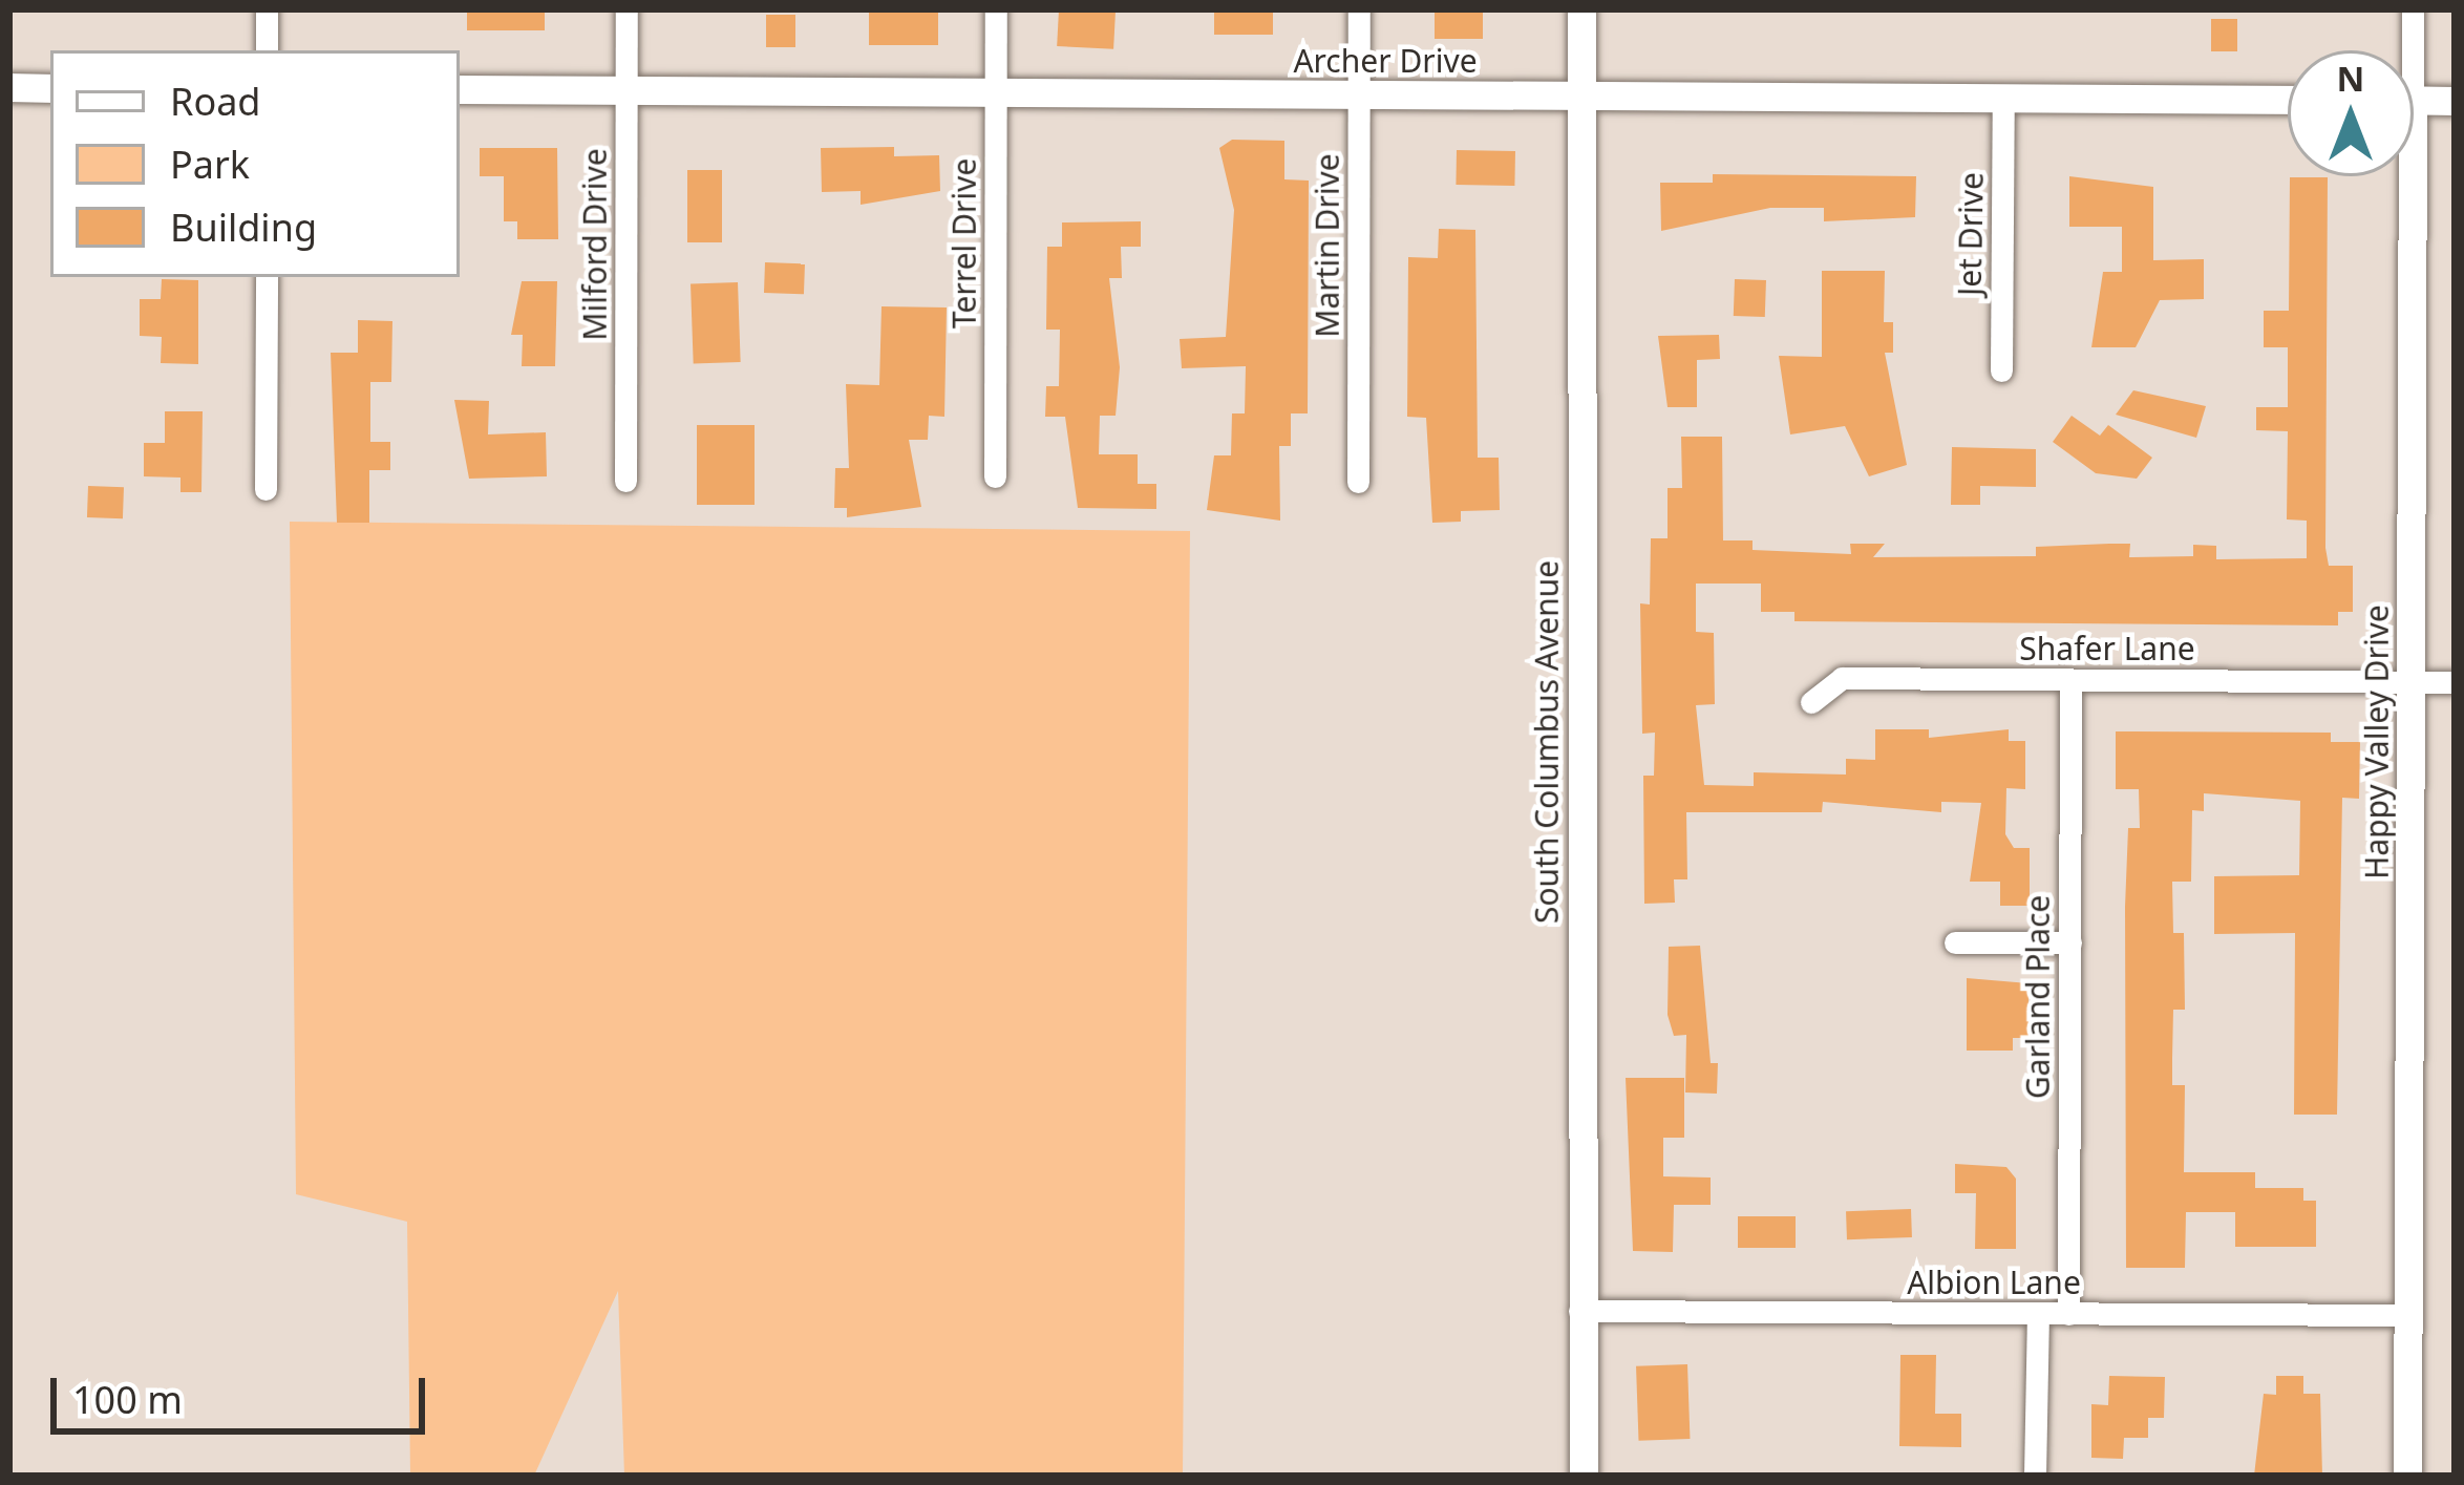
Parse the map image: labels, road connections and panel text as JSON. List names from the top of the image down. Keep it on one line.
{"streets":{"street":["Archer Drive","Jet Drive","Terrel Drive","Milford Drive","Martin Drive","Shafer Lane","South Columbus Avenue","Happy Valley Drive","Garland Place","Albion Lane"]},"crossings":[["Archer Drive","Jet Drive"],["Archer Drive","Terrel Drive"],["Archer Drive","Milford Drive"],["Archer Drive","Martin Drive"],["Archer Drive","South Columbus Avenue"],["Shafer Lane","Happy Valley Drive"],["Shafer Lane","Garland Place"],["South Columbus Avenue","Albion Lane"],["Happy Valley Drive","Albion Lane"],["Garland Place","Albion Lane"]],"legend":["Road","Park","Building"],"scale_bar":"100 m","north":"top"}
